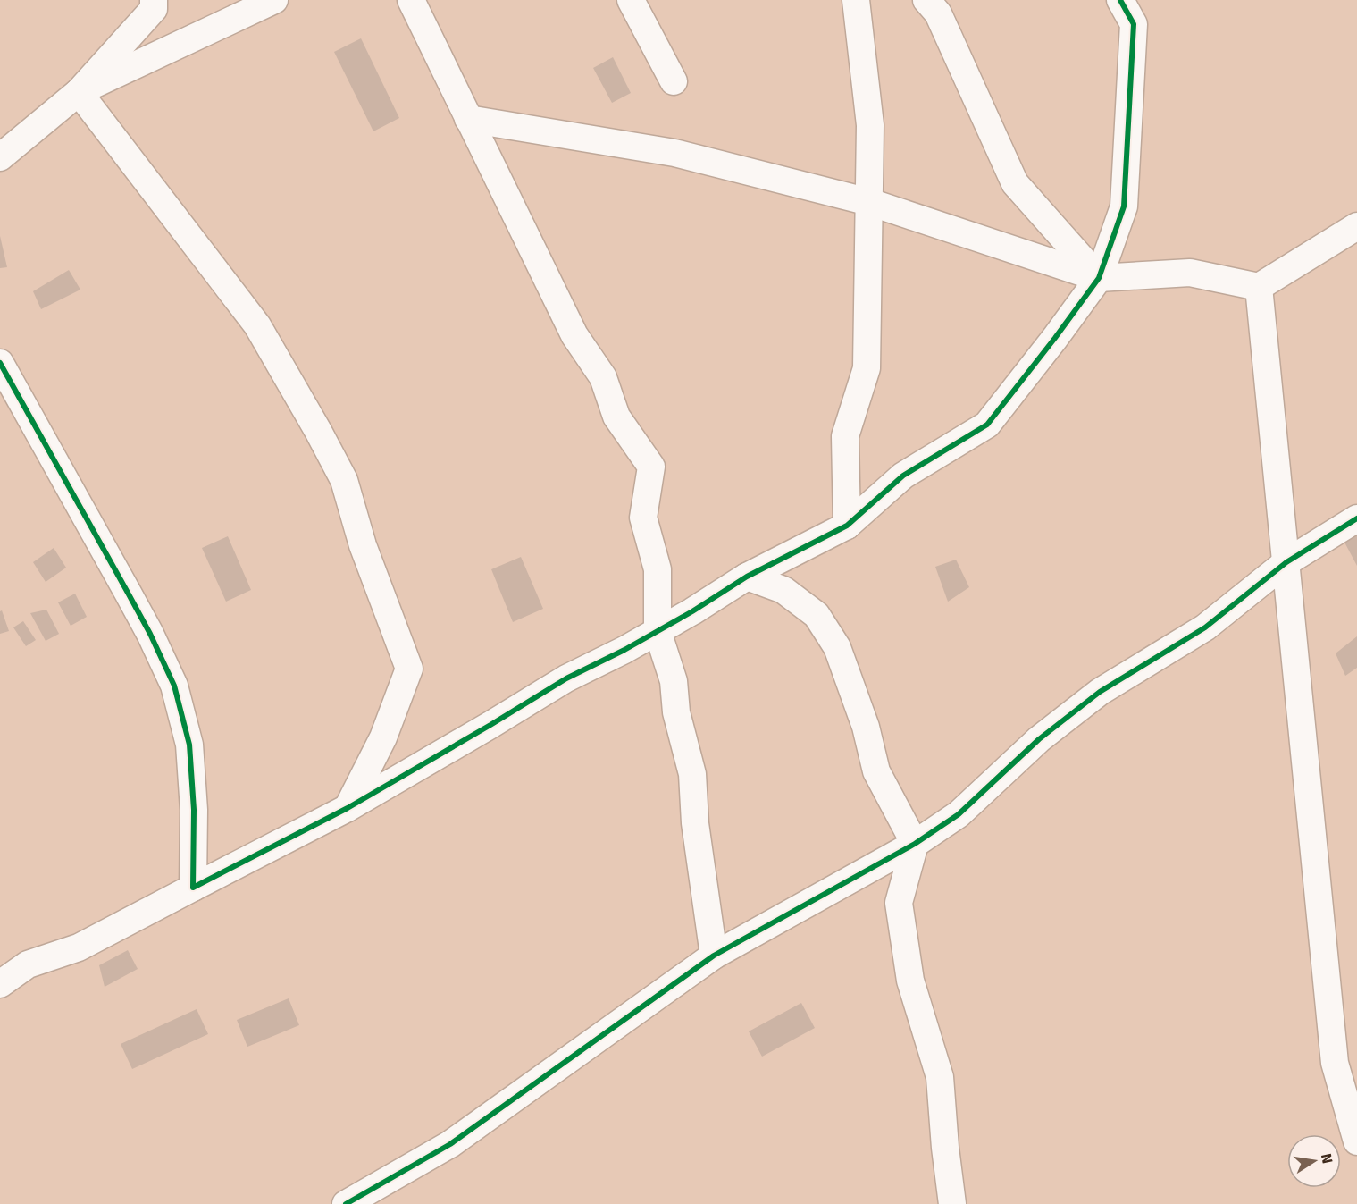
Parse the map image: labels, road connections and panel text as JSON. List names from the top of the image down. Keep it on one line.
{"north":"right"}
